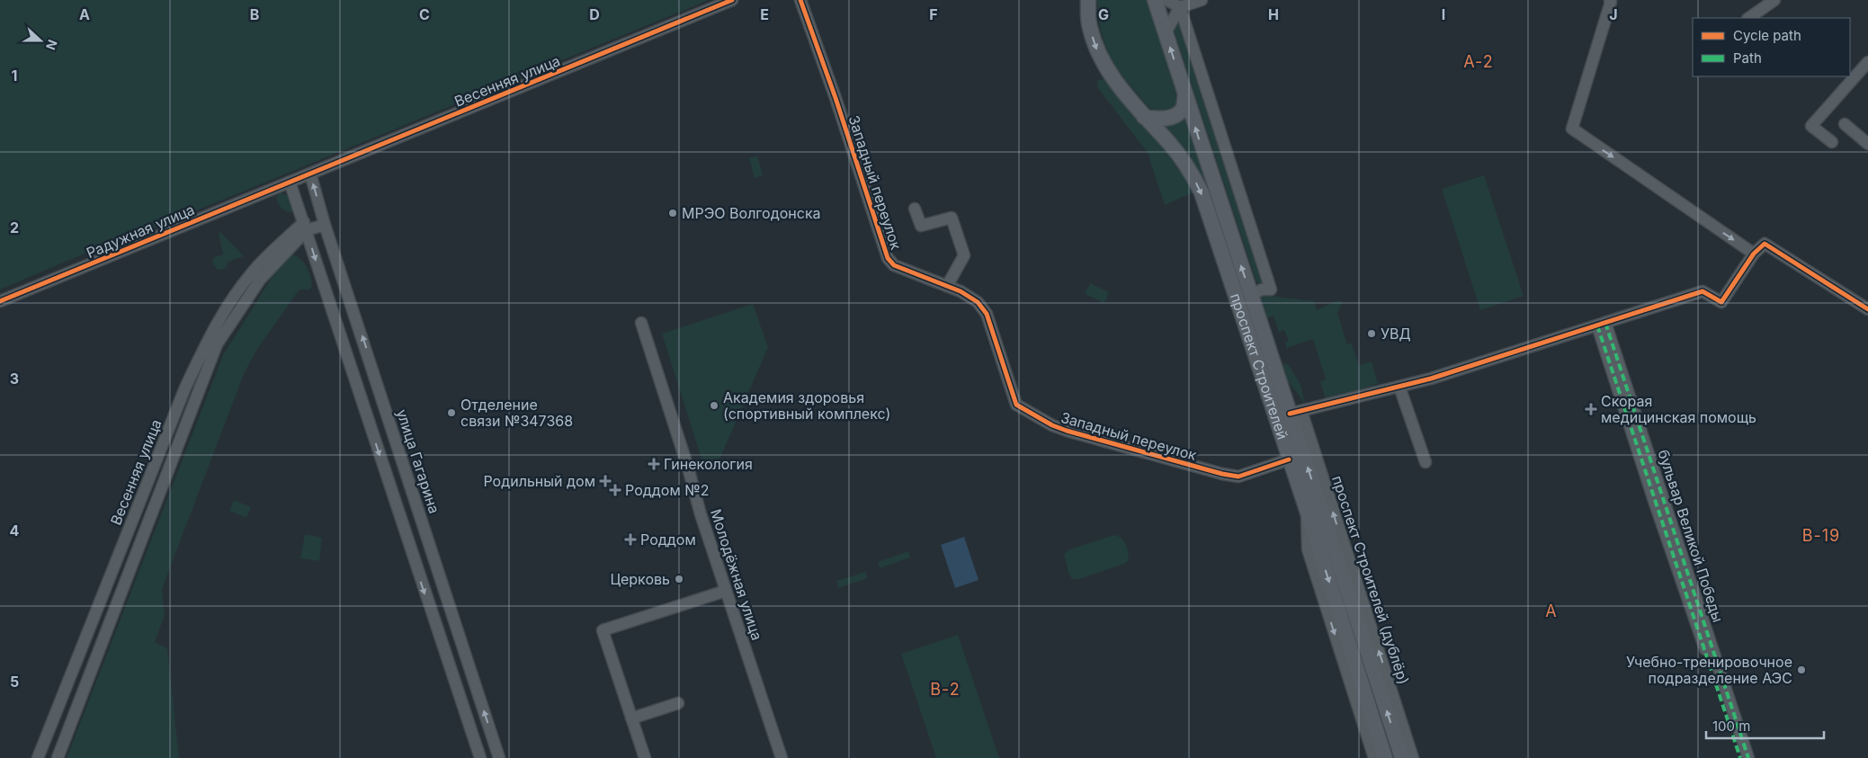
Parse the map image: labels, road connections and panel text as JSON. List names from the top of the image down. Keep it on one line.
{"streets":{"main road":["проспект Строителей"],"street":["Весенняя улица","Западный переулок","Радужная улица","улица Гагарина","бульвар Великой Победы","Молодёжная улица","проспект Строителей (дублёр)"]},"crossings":[["Весенняя улица","Радужная улица"],["Весенняя улица","улица Гагарина"],["Западный переулок","проспект Строителей"],["проспект Строителей","проспект Строителей (дублёр)"]],"districts":["А-2","В-19","А","В-2"],"places":{"other":["МРЭО Волгодонска","УВД","Академия здоровья (спортивный комплекс)","Отделение связи №347368","Церковь","Учебно-тренировочное подразделение АЭС"],"health":["Скорая медицинская помощь","Гинекология","Родильный дом","Роддом №2","Роддом"]},"legend":["Cycle path","Path"],"scale_bar":"100 m","north":"right","grid":{"columns":["A","B","C","D","E","F","G","H","I","J"],"rows":["1","2","3","4","5"]}}
